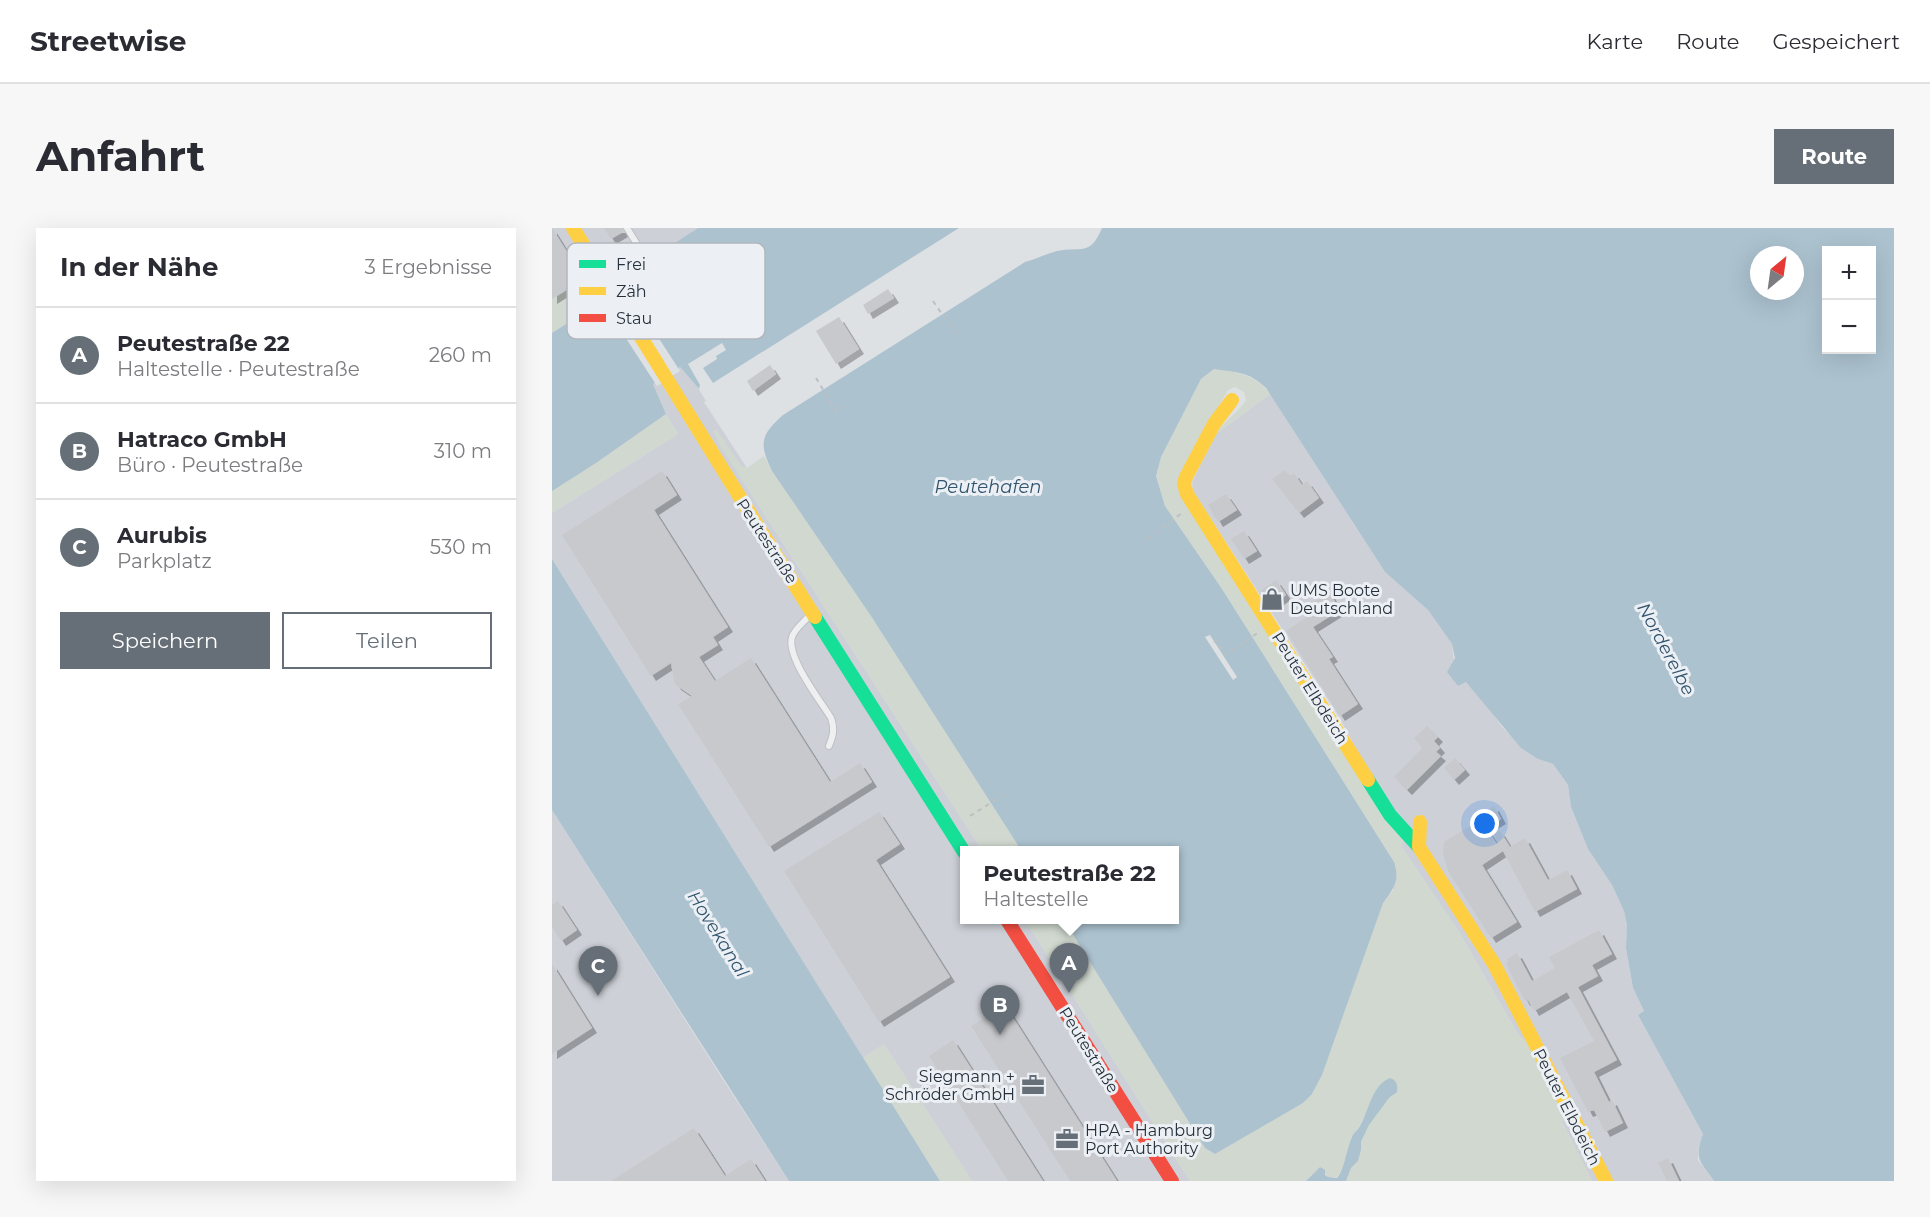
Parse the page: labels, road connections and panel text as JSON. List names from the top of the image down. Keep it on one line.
{"streets":{"street":["Peutestraße","Peuter Elbdeich"]},"water":["Peutehafen","Norderelbe","Hovekanal"],"places":{"shop":["UMS Boote Deutschland"],"office":["Siegmann + Schröder GmbH","HPA - Hamburg Port Authority"]},"legend":["Frei","Zäh","Stau"],"north":"top right","page":{"header":"Streetwise","nav":["Karte","Route","Gespeichert"],"buttons":["Route",["Speichern","Teilen"]],"title":"Anfahrt","heading":["In der Nähe","3 Ergebnisse"],"map_buttons":["+","−"],"list":[{"mark":"A","name":"Peutestraße 22","note":"Haltestelle · Peutestraße","value":"260 m"},{"mark":"B","name":"Hatraco GmbH","note":"Büro · Peutestraße","value":"310 m"},{"mark":"C","name":"Aurubis","note":"Parkplatz","value":"530 m"}],"popup":["Peutestraße 22","Haltestelle"],"pins":["A","C","B"]}}
